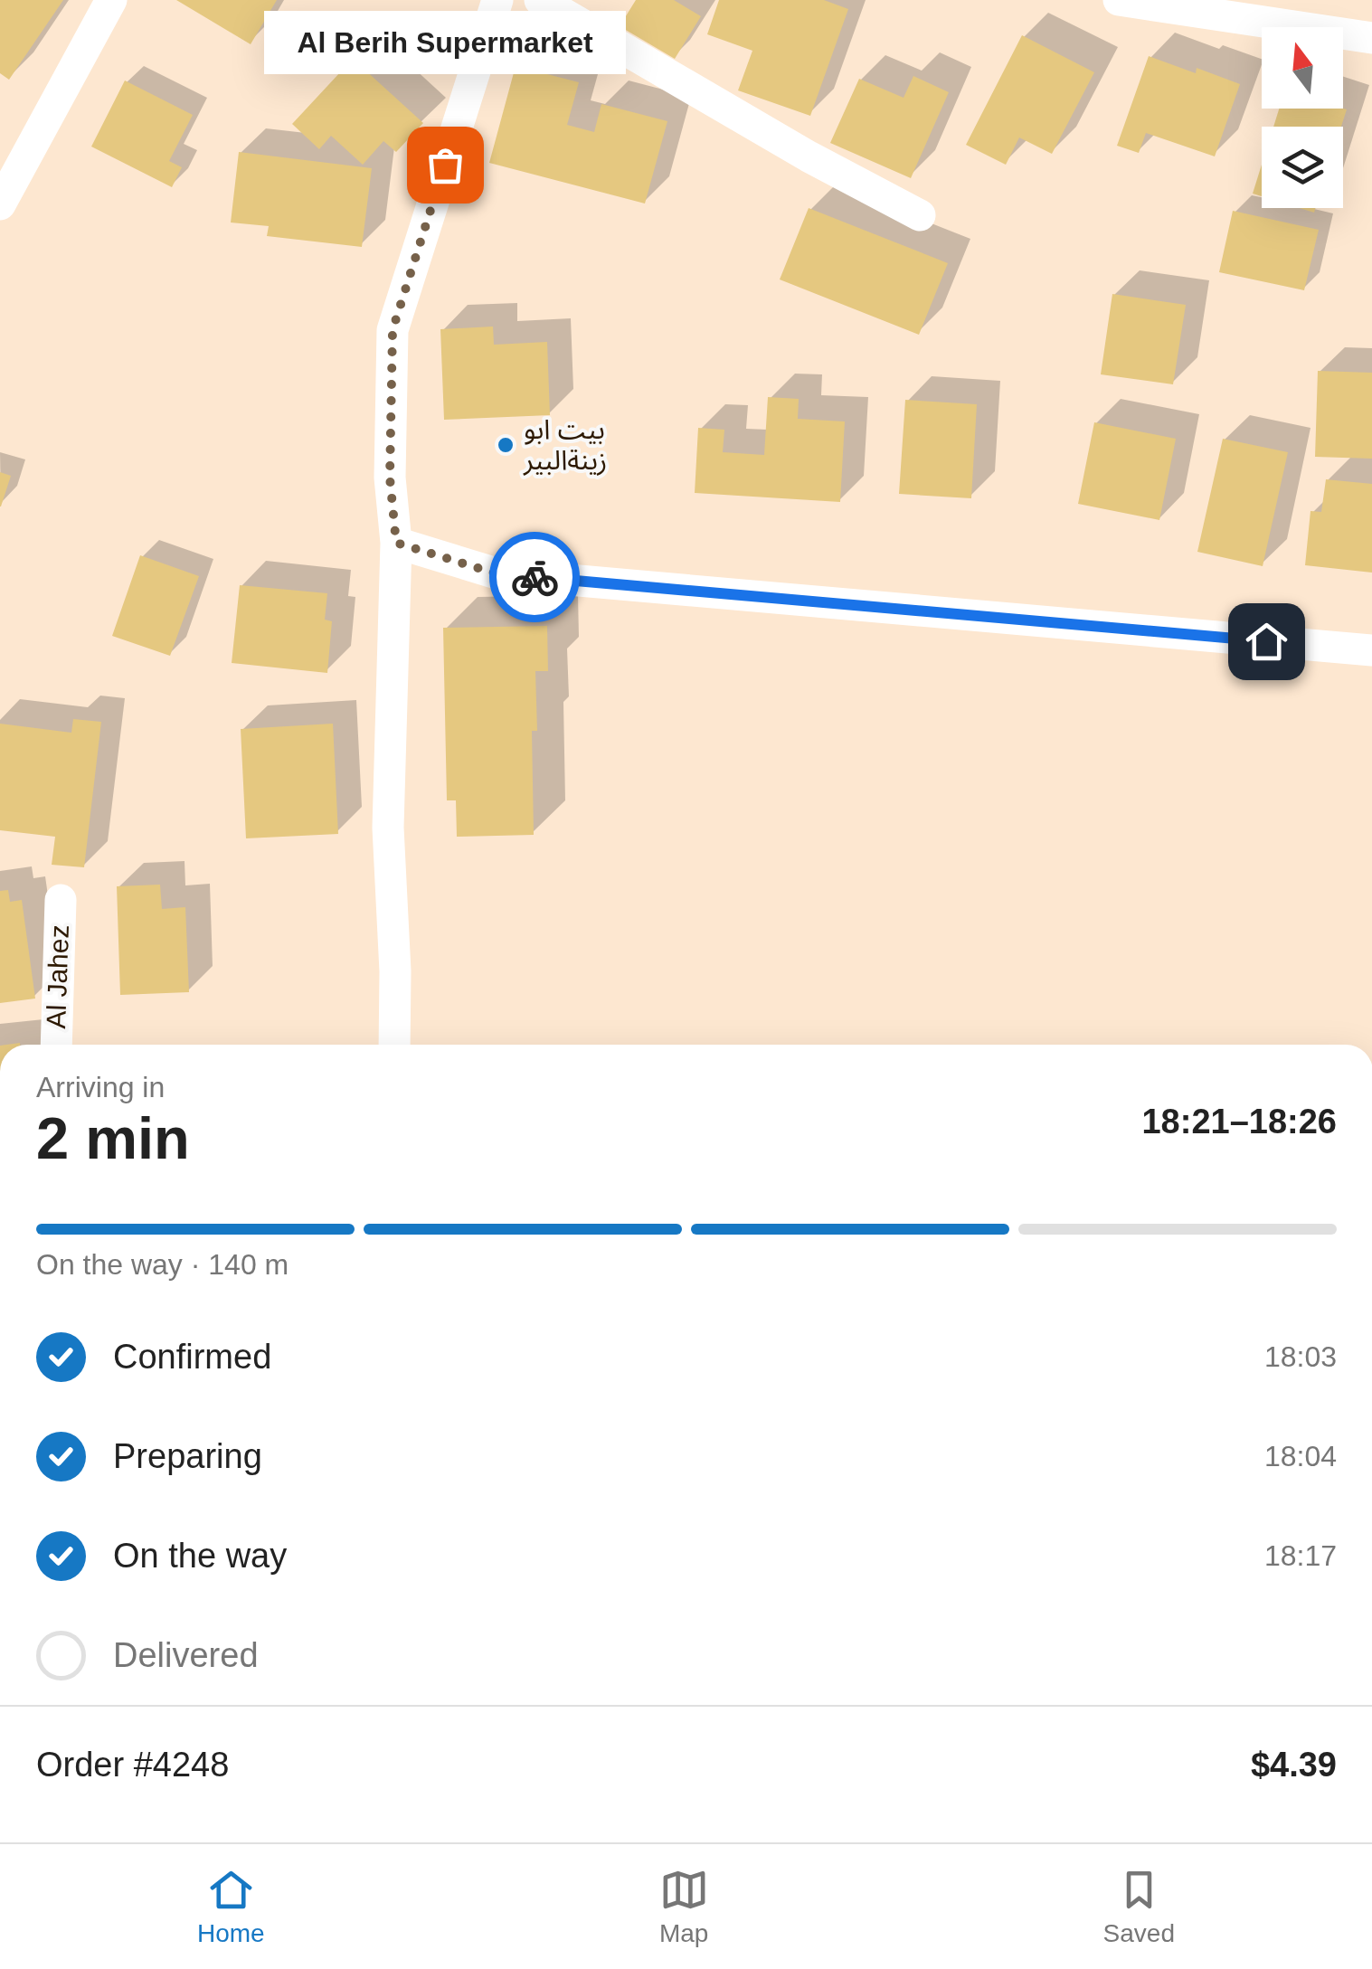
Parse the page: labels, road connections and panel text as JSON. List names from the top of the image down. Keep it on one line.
{"streets":{"street":["Al Jahez"]},"places":["Al Berih Supermarket","بيت ابو زينةالبير"],"north":"top","page":{"bubble":"Al Berih Supermarket","heading":["2 min","Arriving in","18:21–18:26"],"panel":["Order #4248","$4.39"],"bar":"On the way · 140 m","list":[["Confirmed","18:03"],["Preparing","18:04"],["On the way","18:17"],"Delivered"],"tabs":["Home","Map","Saved"]}}
